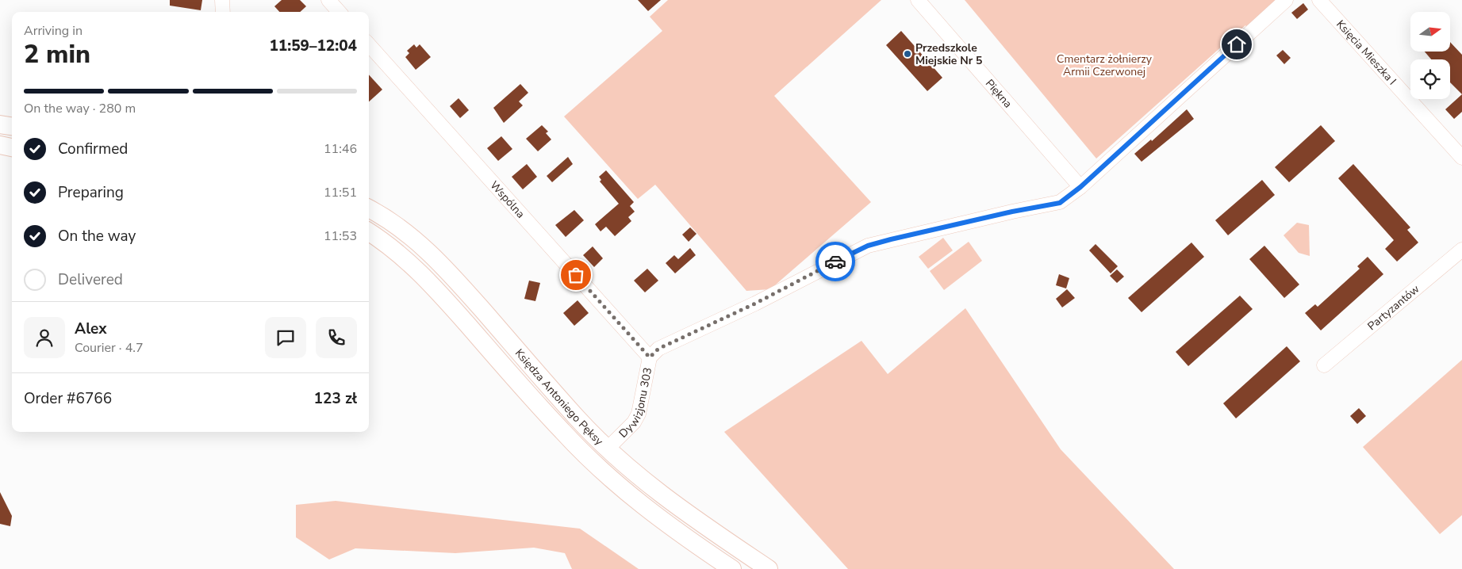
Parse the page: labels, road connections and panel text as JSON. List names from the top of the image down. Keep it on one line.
{"streets":{"main road":["Księdza Antoniego Pęksy"],"street":["Księcia Mieszka I","Piękna","Wspólna","Partyzantów","Dywizjonu 303"]},"crossings":[["Piękna","Dywizjonu 303"],["Wspólna","Dywizjonu 303"],["Księdza Antoniego Pęksy","Dywizjonu 303"]],"parks":["Cmentarz żołnierzy Armii Czerwonej"],"places":["Przedszkole Miejskie Nr 5"],"north":"right","page":{"heading":["2 min","Arriving in","11:59–12:04"],"panel":["Alex","Courier · 4.7","Order #6766","123 zł"],"bar":"On the way · 280 m","list":[["Confirmed","11:46"],["Preparing","11:51"],["On the way","11:53"],"Delivered"]}}
